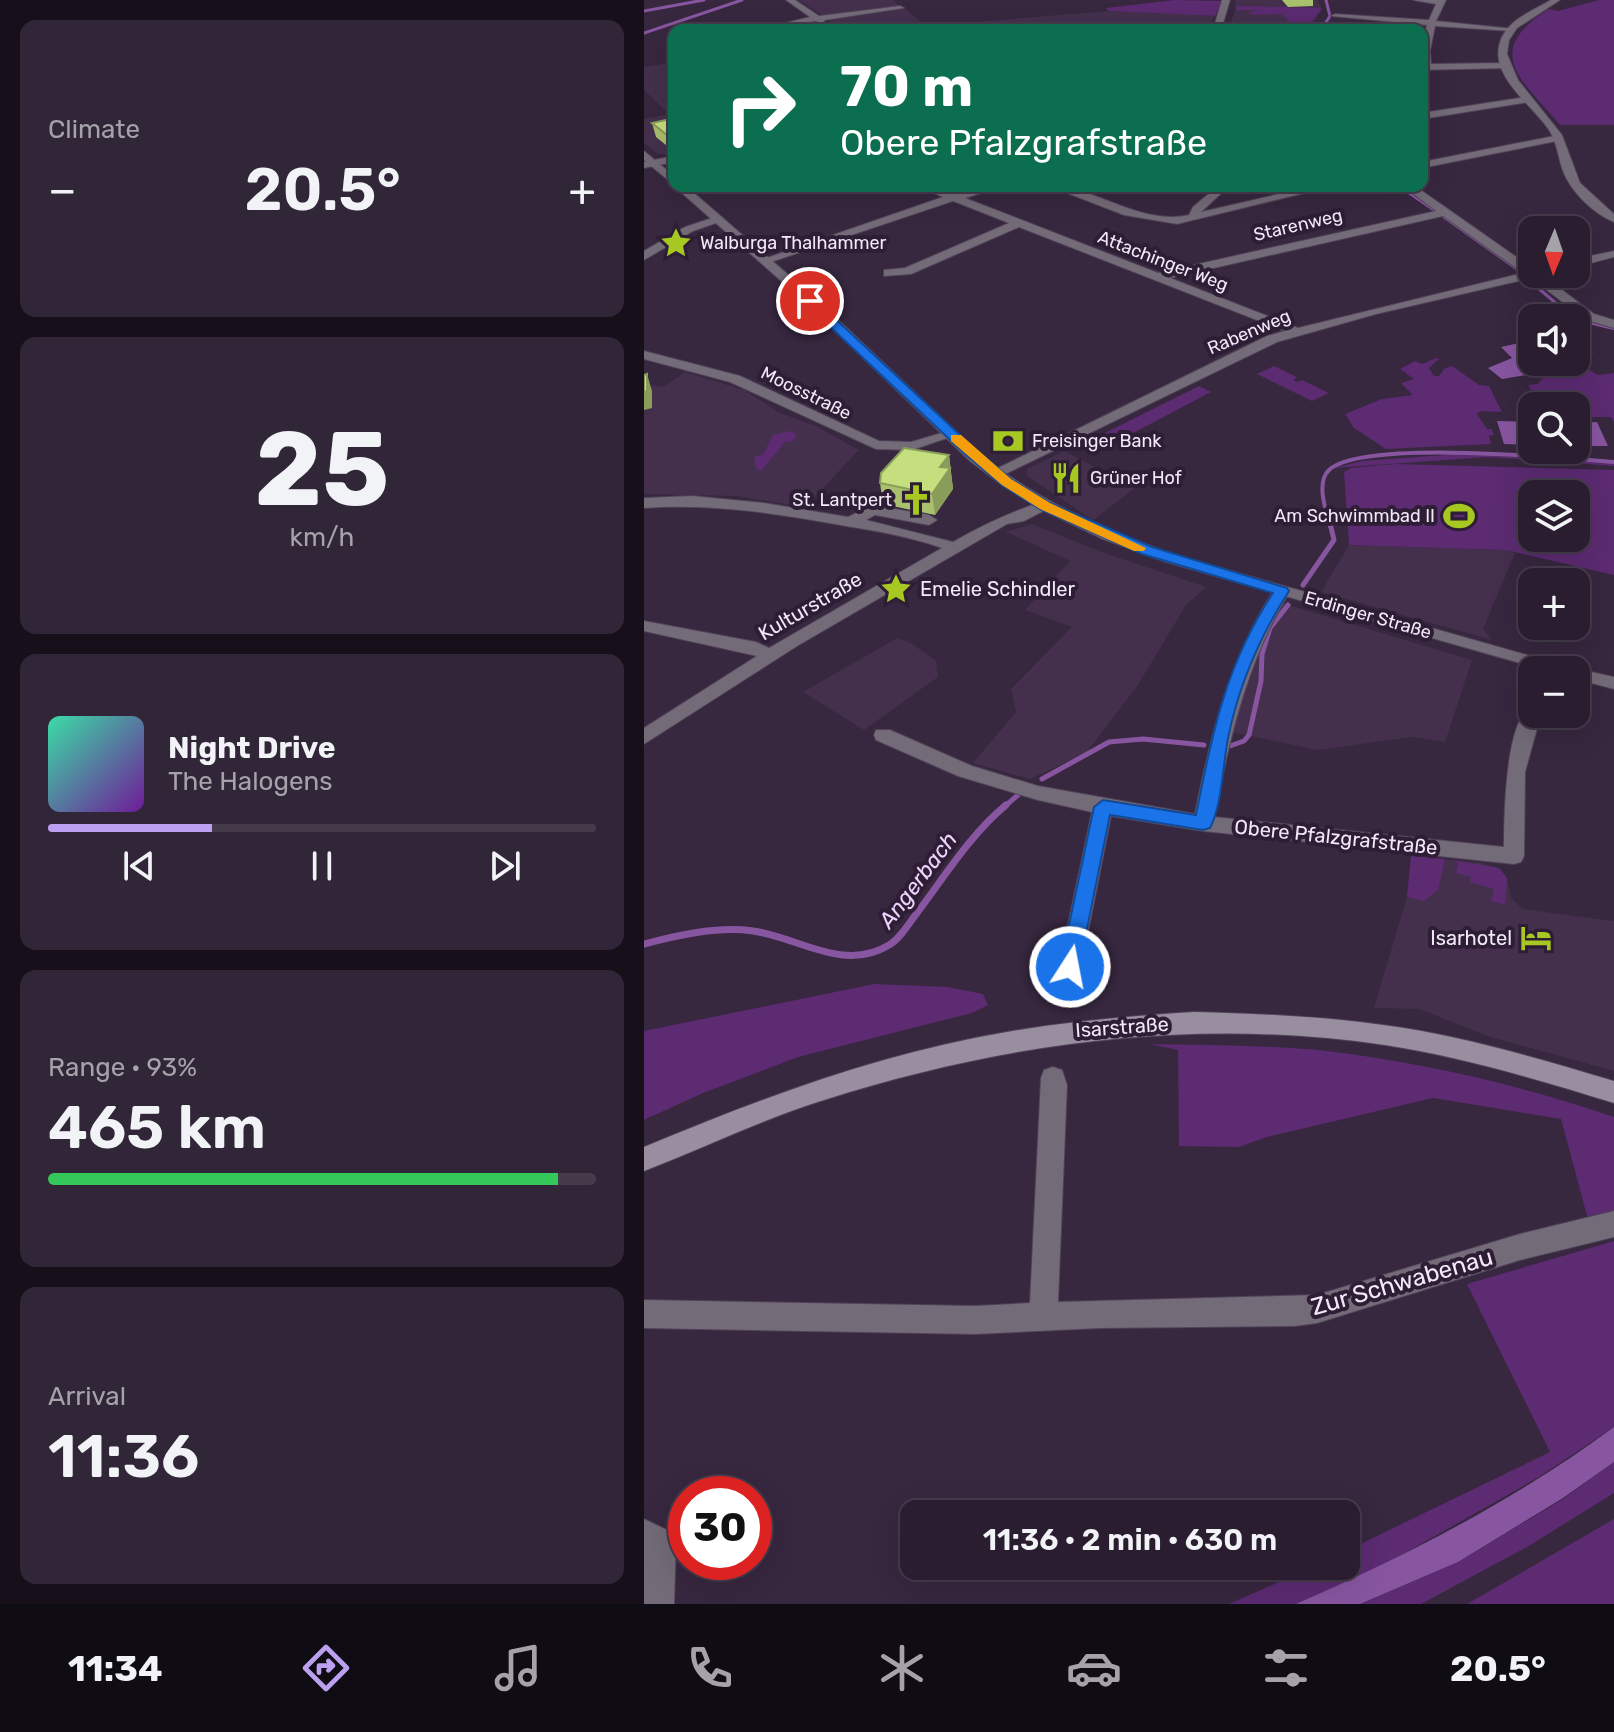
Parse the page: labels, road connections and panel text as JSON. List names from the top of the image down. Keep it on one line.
{"streets":{"main road":["Isarstraße"],"street":["Starenweg","Attachinger Weg","Rabenweg","Moosstraße","Kulturstraße","Erdinger Straße","Obere Pfalzgrafstraße","Zur Schwabenau"]},"crossings":[["Starenweg","Attachinger Weg"],["Attachinger Weg","Rabenweg"],["Rabenweg","Erdinger Straße"],["Moosstraße","Erdinger Straße"],["Kulturstraße","Erdinger Straße"]],"water":["Angerbach"],"places":{"place":["Walburga Thalhammer","Emelie Schindler"],"bank":["Freisinger Bank"],"restaurant":["Grüner Hof"],"church":["St. Lantpert"],"sports":["Am Schwimmbad II"],"hotel":["Isarhotel"]},"north":"bottom","page":{"tile":["Climate",["25","km/h"],["Range · 93%","465 km"],["Arrival","11:36"]],"turn":["70 m","Obere Pfalzgrafstraße"],"heat":["−","20.5°","+"],"map_buttons":["+","−"],"song":["Night Drive","The Halogens"],"limit":"30","trip":"11:36 · 2 min · 630 m","tabs":["11:34","20.5°"]}}
